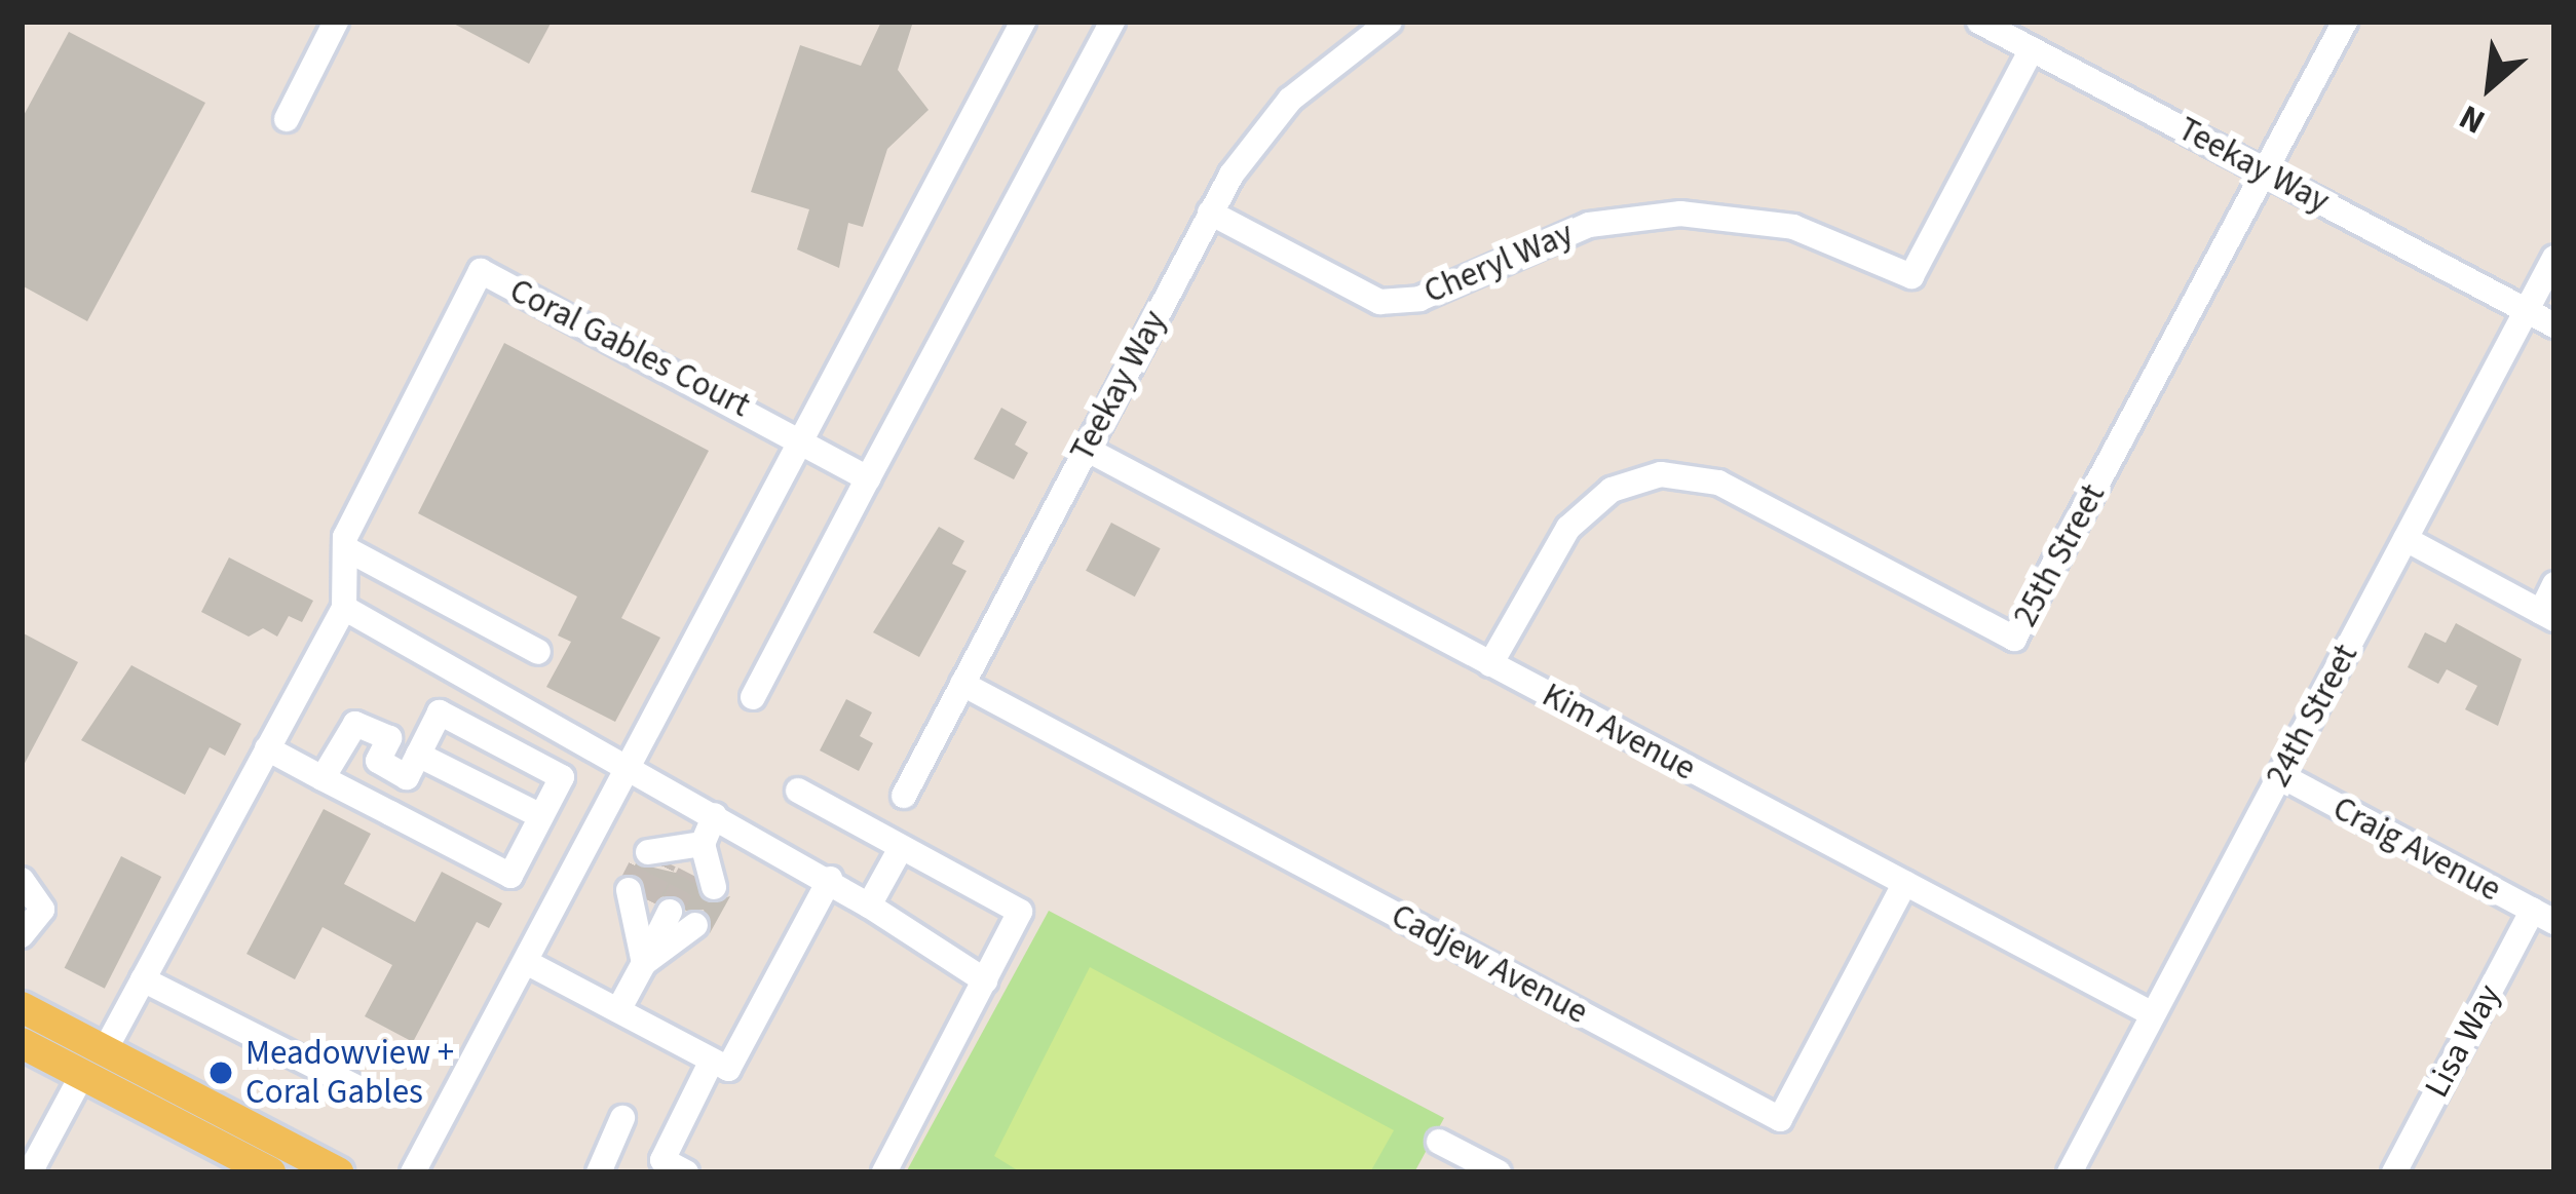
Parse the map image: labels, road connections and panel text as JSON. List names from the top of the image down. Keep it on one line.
{"streets":{"street":["Teekay Way","Cheryl Way","Coral Gables Court","25th Street","24th Street","Kim Avenue","Craig Avenue","Cadjew Avenue","Lisa Way"]},"crossings":[["Teekay Way","Cheryl Way"],["Teekay Way","25th Street"],["Teekay Way","24th Street"],["Teekay Way","Kim Avenue"],["Teekay Way","Cadjew Avenue"],["25th Street","Kim Avenue"],["24th Street","Kim Avenue"],["24th Street","Craig Avenue"],["Kim Avenue","Cadjew Avenue"],["Craig Avenue","Lisa Way"]],"places":["Meadowview + Coral Gables"],"north":"bottom left"}
